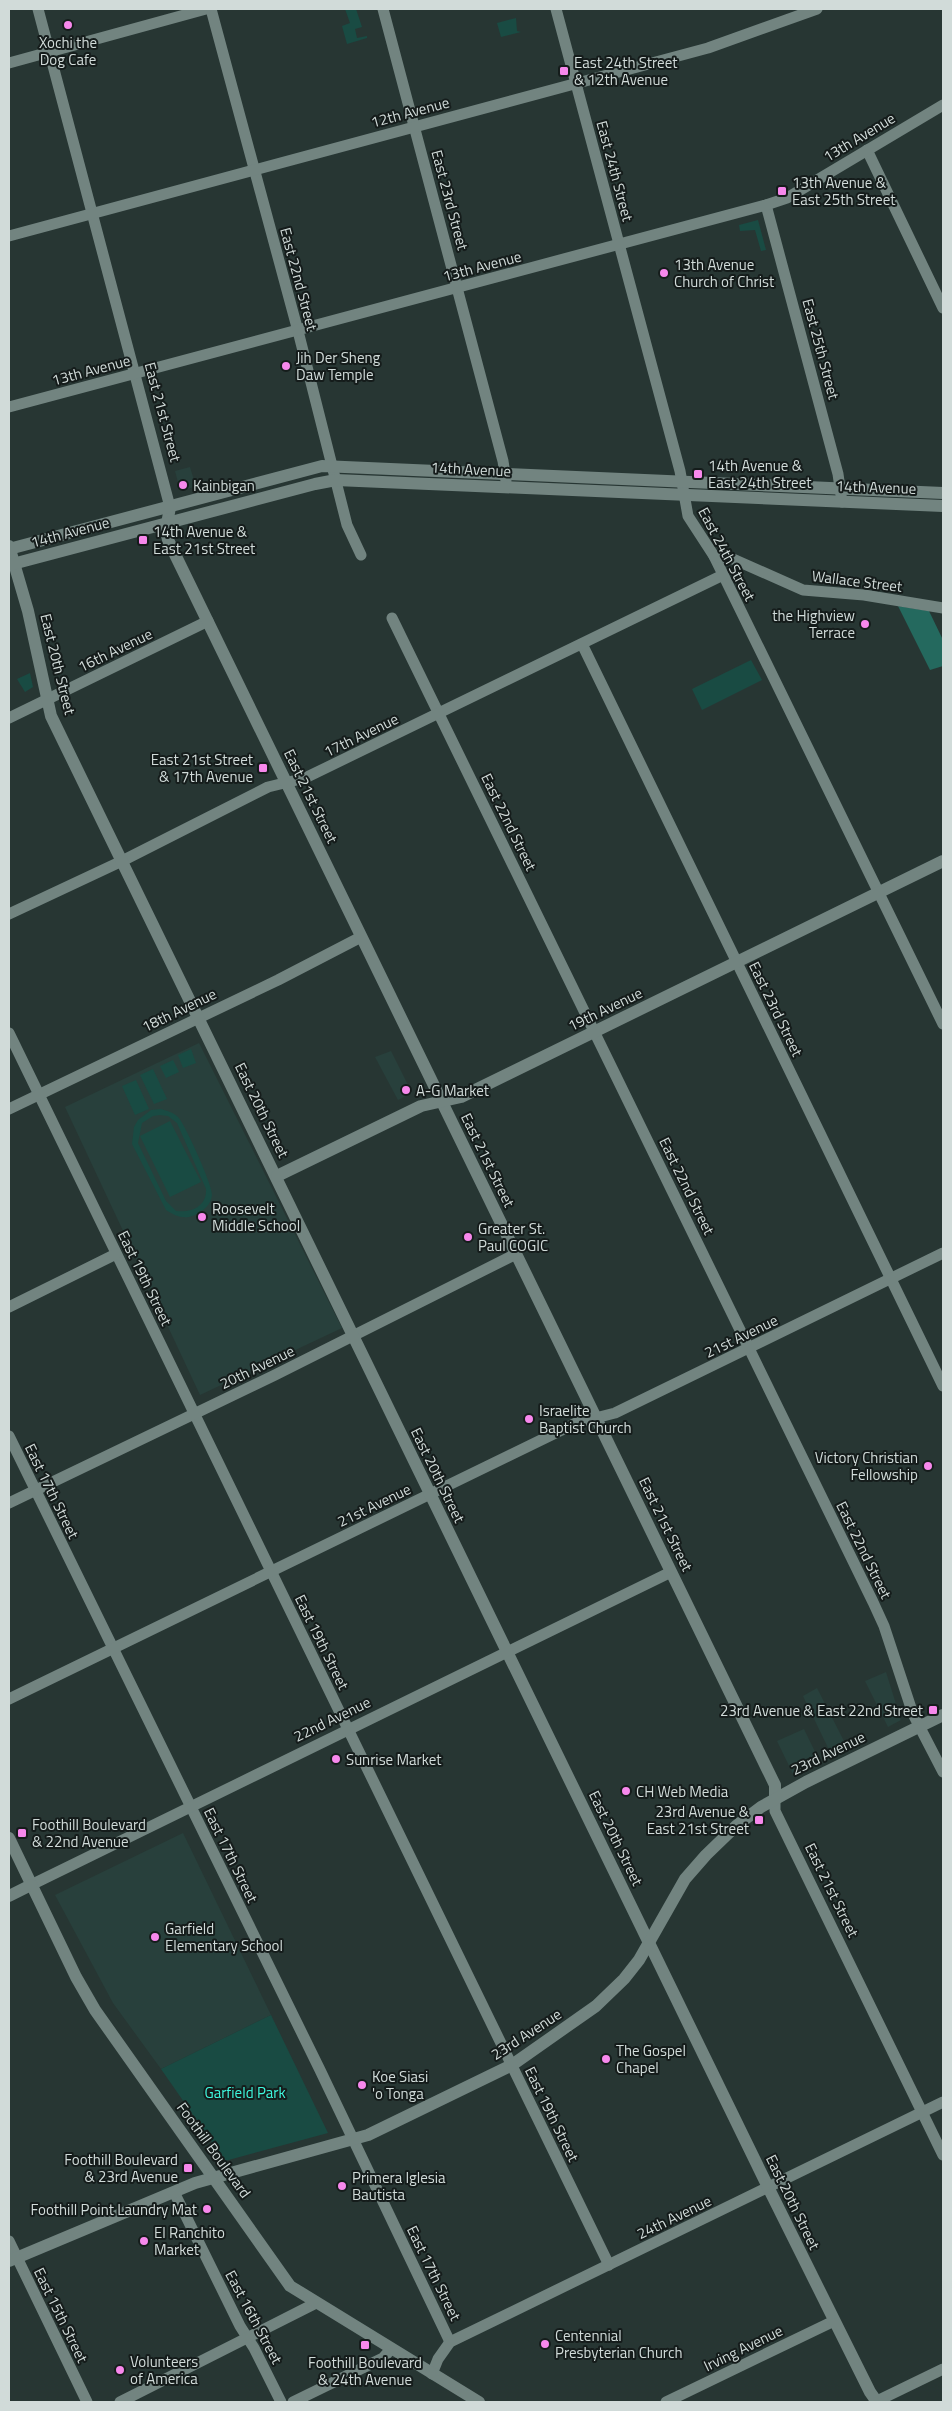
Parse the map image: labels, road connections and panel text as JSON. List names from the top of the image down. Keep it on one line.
{"streets":{"street":["12th Avenue","13th Avenue","East 24th Street","East 23rd Street","East 22nd Street","East 25th Street","East 21st Street","14th Avenue","Wallace Street","16th Avenue","East 20th Street","17th Avenue","19th Avenue","18th Avenue","East 19th Street","21st Avenue","20th Avenue","East 17th Street","22nd Avenue","23rd Avenue","Foothill Boulevard","24th Avenue","East 15th Street","East 16th Street","Irving Avenue"]},"crossings":[["12th Avenue","East 24th Street"],["12th Avenue","East 23rd Street"],["12th Avenue","East 22nd Street"],["12th Avenue","East 21st Street"],["13th Avenue","East 24th Street"],["13th Avenue","East 23rd Street"],["13th Avenue","East 22nd Street"],["13th Avenue","East 25th Street"],["13th Avenue","East 21st Street"],["East 24th Street","14th Avenue"],["East 24th Street","Wallace Street"],["East 24th Street","17th Avenue"],["East 24th Street","19th Avenue"],["East 23rd Street","14th Avenue"],["East 23rd Street","17th Avenue"],["East 23rd Street","19th Avenue"],["East 23rd Street","21st Avenue"],["East 22nd Street","14th Avenue"],["East 22nd Street","17th Avenue"],["East 22nd Street","19th Avenue"],["East 22nd Street","21st Avenue"],["East 22nd Street","23rd Avenue"],["East 25th Street","14th Avenue"],["East 21st Street","14th Avenue"],["East 21st Street","16th Avenue"],["East 21st Street","17th Avenue"],["East 21st Street","19th Avenue"],["East 21st Street","18th Avenue"],["East 21st Street","21st Avenue"],["East 21st Street","20th Avenue"],["East 21st Street","22nd Avenue"],["East 21st Street","23rd Avenue"],["East 21st Street","24th Avenue"],["14th Avenue","East 20th Street"],["16th Avenue","East 20th Street"],["East 20th Street","17th Avenue"],["East 20th Street","19th Avenue"],["East 20th Street","18th Avenue"],["East 20th Street","21st Avenue"],["East 20th Street","20th Avenue"],["East 20th Street","22nd Avenue"],["East 20th Street","23rd Avenue"],["East 20th Street","24th Avenue"],["East 20th Street","Irving Avenue"],["18th Avenue","East 19th Street"],["East 19th Street","21st Avenue"],["East 19th Street","20th Avenue"],["East 19th Street","22nd Avenue"],["East 19th Street","23rd Avenue"],["East 19th Street","24th Avenue"],["21st Avenue","East 17th Street"],["20th Avenue","East 17th Street"],["East 17th Street","22nd Avenue"],["East 17th Street","23rd Avenue"],["East 17th Street","24th Avenue"],["22nd Avenue","Foothill Boulevard"],["23rd Avenue","Foothill Boulevard"],["23rd Avenue","East 15th Street"],["23rd Avenue","East 16th Street"]],"parks":["Garfield Park"],"places":{"other":["Xochi the Dog Cafe","13th Avenue Church of Christ","Jih Der Sheng Daw Temple","Kainbigan","the Highview Terrace","A-G Market","Roosevelt Middle School","Greater St. Paul COGIC","Israelite Baptist Church","Victory Christian Fellowship","Sunrise Market","CH Web Media","Garfield Elementary School","The Gospel Chapel","Koe Siasi 'o Tonga","Primera Iglesia Bautista","Foothill Point Laundry Mat","El Ranchito Market","Centennial Presbyterian Church","Volunteers of America"],"transit":["East 24th Street & 12th Avenue","13th Avenue & East 25th Street","14th Avenue & East 24th Street","14th Avenue & East 21st Street","East 21st Street & 17th Avenue","23rd Avenue & East 22nd Street","23rd Avenue & East 21st Street","Foothill Boulevard & 22nd Avenue","Foothill Boulevard & 23rd Avenue","Foothill Boulevard & 24th Avenue"]}}
